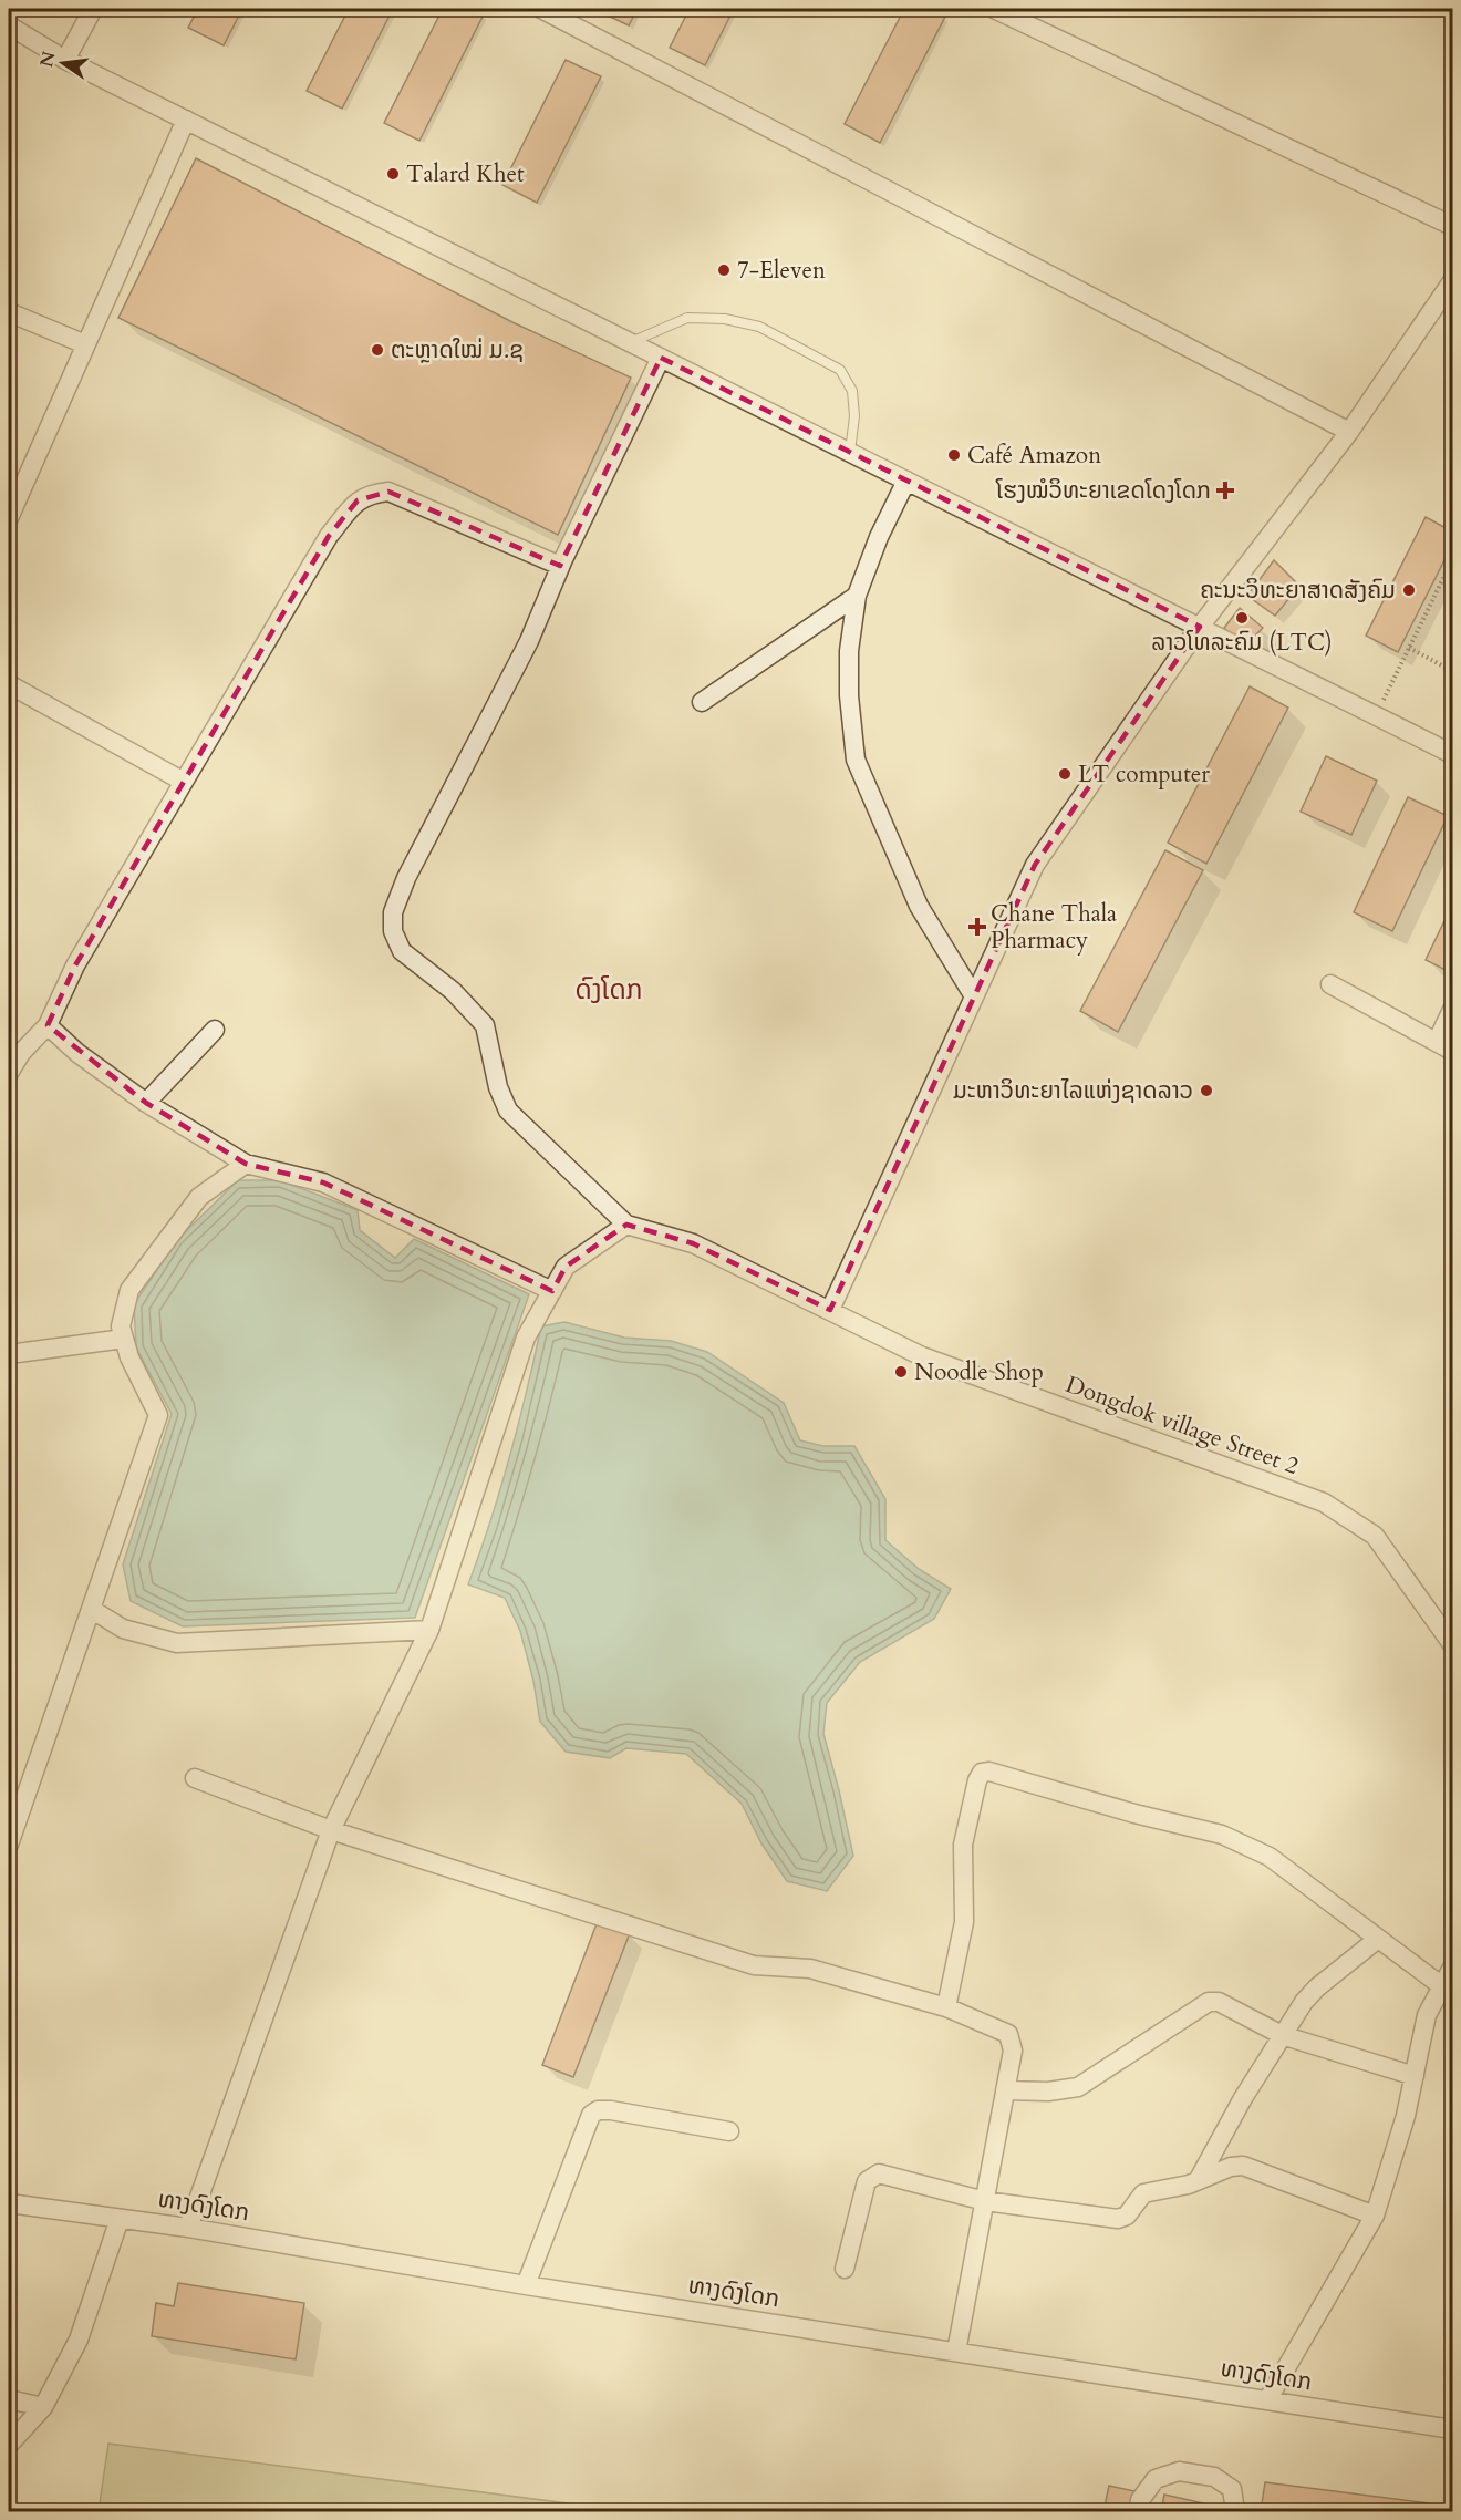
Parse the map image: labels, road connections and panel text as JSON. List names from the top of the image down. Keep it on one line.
{"streets":{"street":["Dongdok village Street 2","ທາງດົງໂດກ"]},"districts":["ດົງໂດກ"],"places":{"other":["Talard Khet","7-Eleven","ຕະຫຼາດໃໝ່ ມ.ຊ","Café Amazon","ຄະນະວິທະຍາສາດສັງຄົມ","ລາວໂທລະຄົມ (LTC)","LT computer","ມະຫາວິທະຍາໄລແຫ່ງຊາດລາວ","Noodle Shop"],"health":["ໂຮງໝໍວິທະຍາເຂດໂດງໂດກ","Chane Thala Pharmacy"]},"north":"left"}
